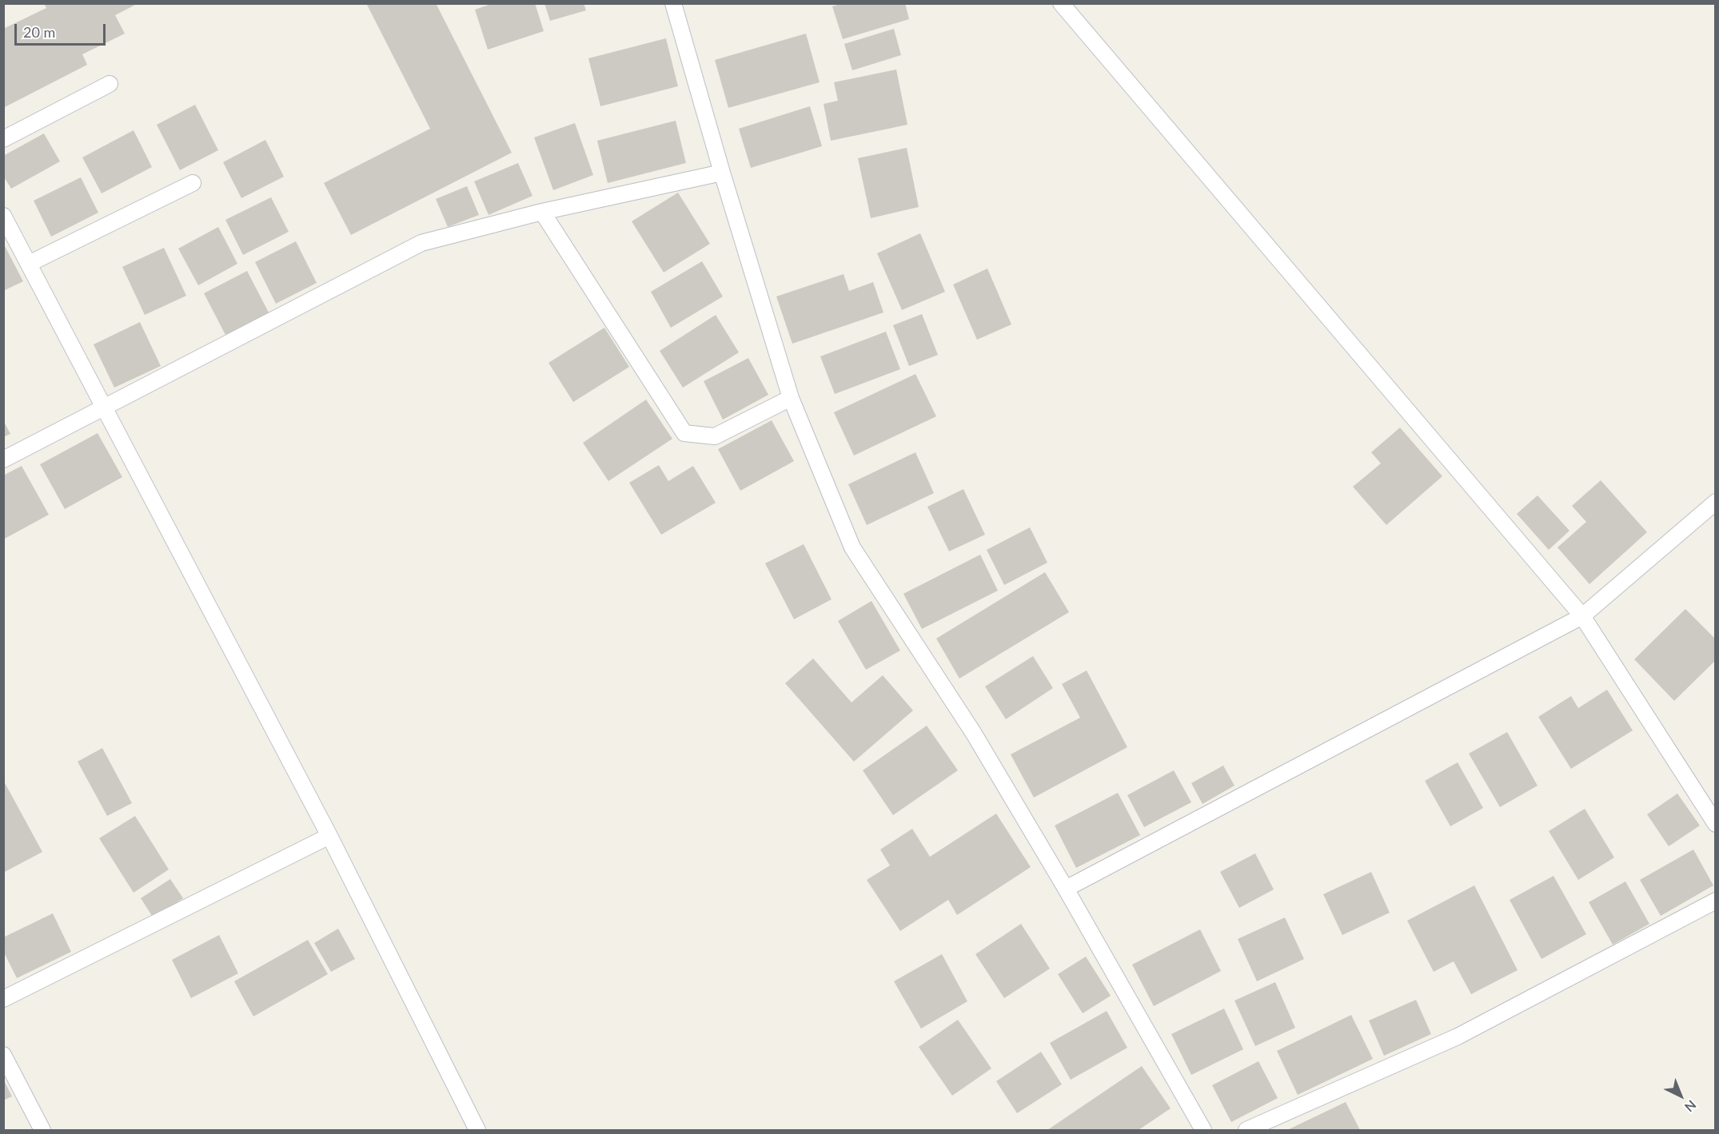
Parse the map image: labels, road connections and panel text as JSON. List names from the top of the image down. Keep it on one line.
{"scale_bar":"20 m","north":"bottom right"}
